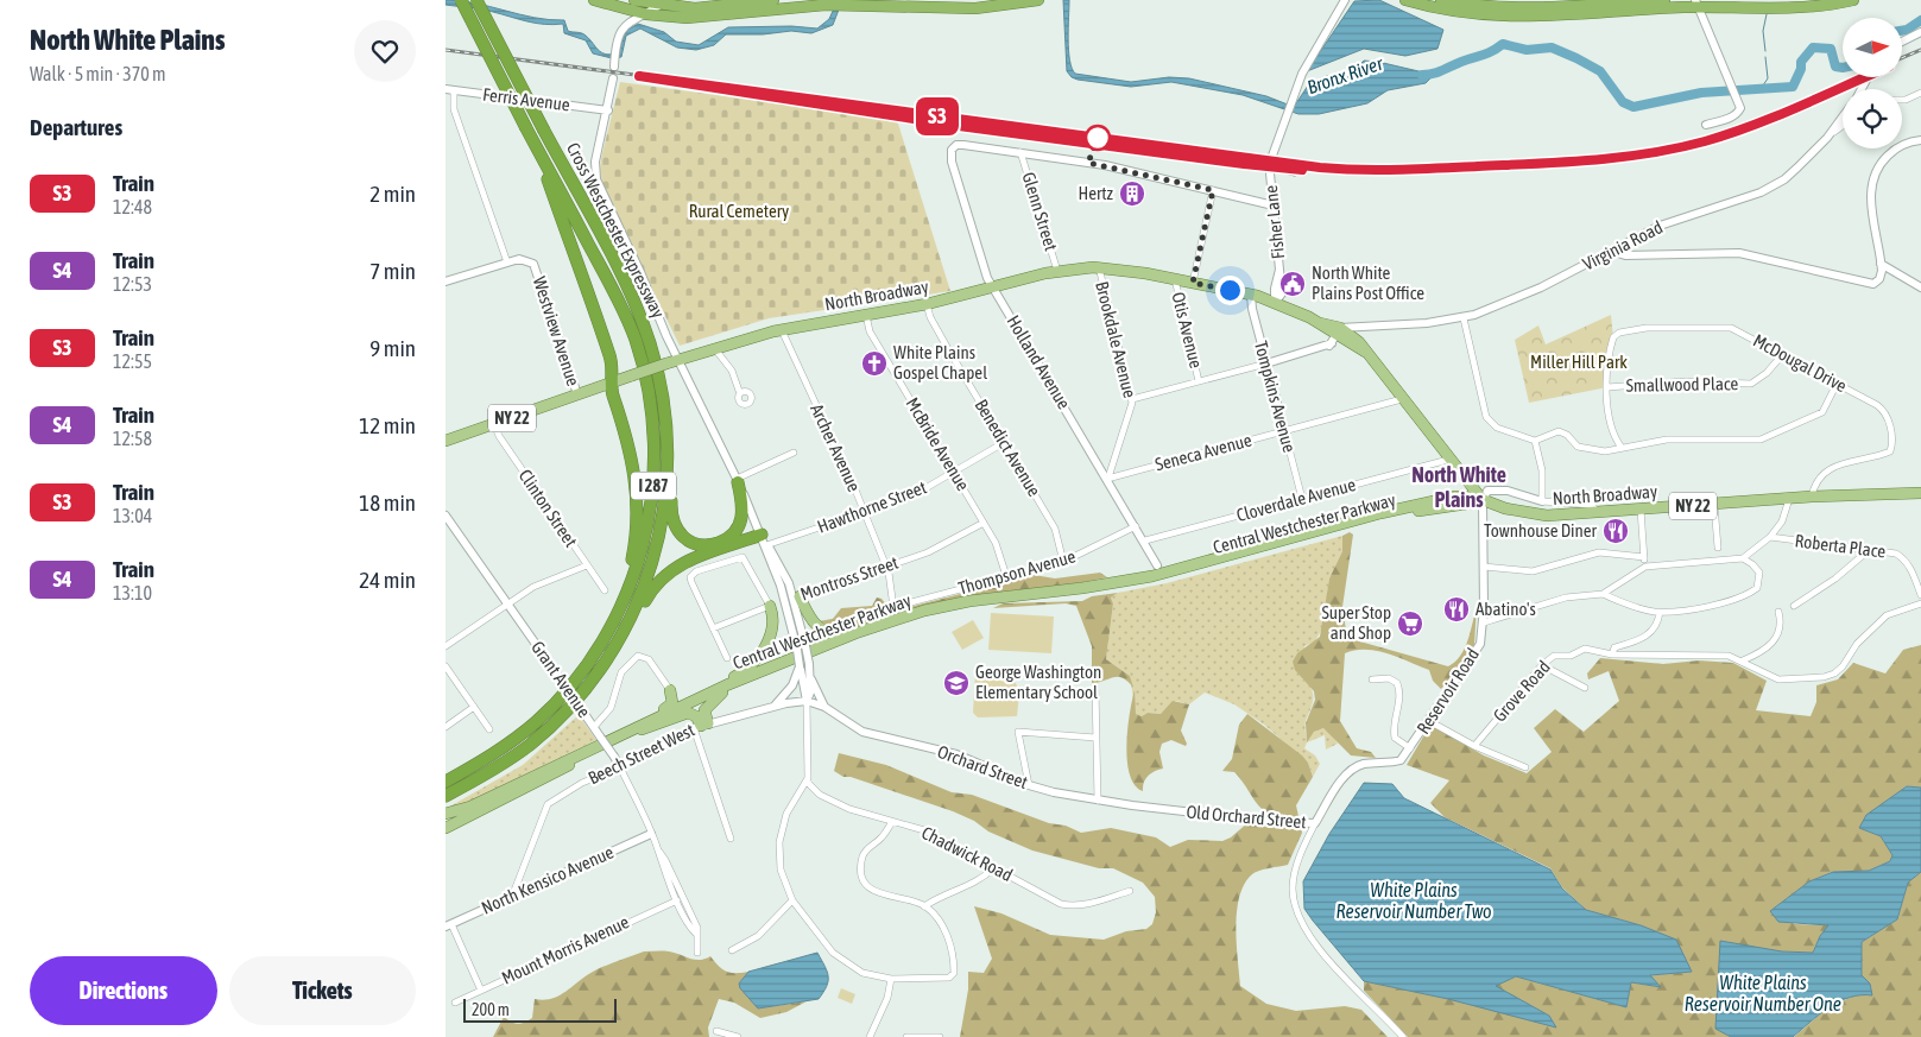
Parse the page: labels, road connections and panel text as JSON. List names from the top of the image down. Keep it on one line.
{"streets":{"highway":["Cross Westchester Expressway","I 287"],"main road":["North Broadway","NY 22","Central Westchester Parkway"],"street":["Ferris Avenue","Glenn Street","Fisher Lane","Virginia Road","Otis Avenue","Westview Avenue","Brookdale Avenue","Holland Avenue","McDougal Drive","Smallwood Place","Tompkins Avenue","McBride Avenue","Archer Avenue","Benedict Avenue","Seneca Avenue","Cloverdale Avenue","Hawthorne Street","Clinton Street","Roberta Place","Thompson Avenue","Montross Street","Grant Avenue","Reservoir Road","Grove Road","Beech Street West","Orchard Street","Old Orchard Street","Chadwick Road","North Kensico Avenue","Mount Morris Avenue"]},"crossings":[["Glenn Street","North Broadway"],["Glenn Street","Holland Avenue"],["Fisher Lane","North Broadway"],["Virginia Road","North Broadway"],["Virginia Road","Tompkins Avenue"],["North Broadway","Otis Avenue"],["North Broadway","Westview Avenue"],["North Broadway","Brookdale Avenue"],["North Broadway","Holland Avenue"],["North Broadway","McDougal Drive"],["North Broadway","Tompkins Avenue"],["North Broadway","McBride Avenue"],["North Broadway","Archer Avenue"],["North Broadway","Benedict Avenue"],["North Broadway","Seneca Avenue"],["North Broadway","Cloverdale Avenue"],["North Broadway","Clinton Street"],["North Broadway","Central Westchester Parkway"],["North Broadway","Reservoir Road"],["Brookdale Avenue","Holland Avenue"],["Brookdale Avenue","Seneca Avenue"],["Holland Avenue","Seneca Avenue"],["Holland Avenue","Cloverdale Avenue"],["Holland Avenue","Thompson Avenue"],["McDougal Drive","Smallwood Place"],["Tompkins Avenue","Seneca Avenue"],["Tompkins Avenue","Cloverdale Avenue"],["McBride Avenue","Hawthorne Street"],["McBride Avenue","Thompson Avenue"],["McBride Avenue","Montross Street"],["Archer Avenue","Hawthorne Street"],["Archer Avenue","Thompson Avenue"],["Archer Avenue","Montross Street"],["Benedict Avenue","Hawthorne Street"],["Benedict Avenue","Thompson Avenue"],["Central Westchester Parkway","Reservoir Road"],["Grant Avenue","Beech Street West"],["Grant Avenue","North Kensico Avenue"],["Grant Avenue","Mount Morris Avenue"],["Reservoir Road","Old Orchard Street"],["Beech Street West","Orchard Street"],["Beech Street West","North Kensico Avenue"],["Orchard Street","Old Orchard Street"]],"districts":["North White Plains"],"water":["Bronx River","White Plains Reservoir Number Two","White Plains Reservoir Number One"],"parks":["Rural Cemetery","Miller Hill Park"],"places":{"building":["Hertz"],"public building":["North White Plains Post Office"],"church":["White Plains Gospel Chapel"],"restaurant":["Townhouse Diner","Abatino's"],"supermarket":["Super Stop and Shop"],"school or university":["George Washington Elementary School"]},"scale_bar":"200 m","north":"right","page":{"heading":[["North White Plains","Walk · 5 min · 370 m"],"Departures"],"on_map":"S3","list":[{"mark":"S3","name":"Train","note":"12:48","value":"2 min"},{"mark":"S4","name":"Train","note":"12:53","value":"7 min"},{"mark":"S3","name":"Train","note":"12:55","value":"9 min"},{"mark":"S4","name":"Train","note":"12:58","value":"12 min"},{"mark":"S3","name":"Train","note":"13:04","value":"18 min"},{"mark":"S4","name":"Train","note":"13:10","value":"24 min"}],"buttons":["Directions","Tickets"],"scale":"200 m"}}
